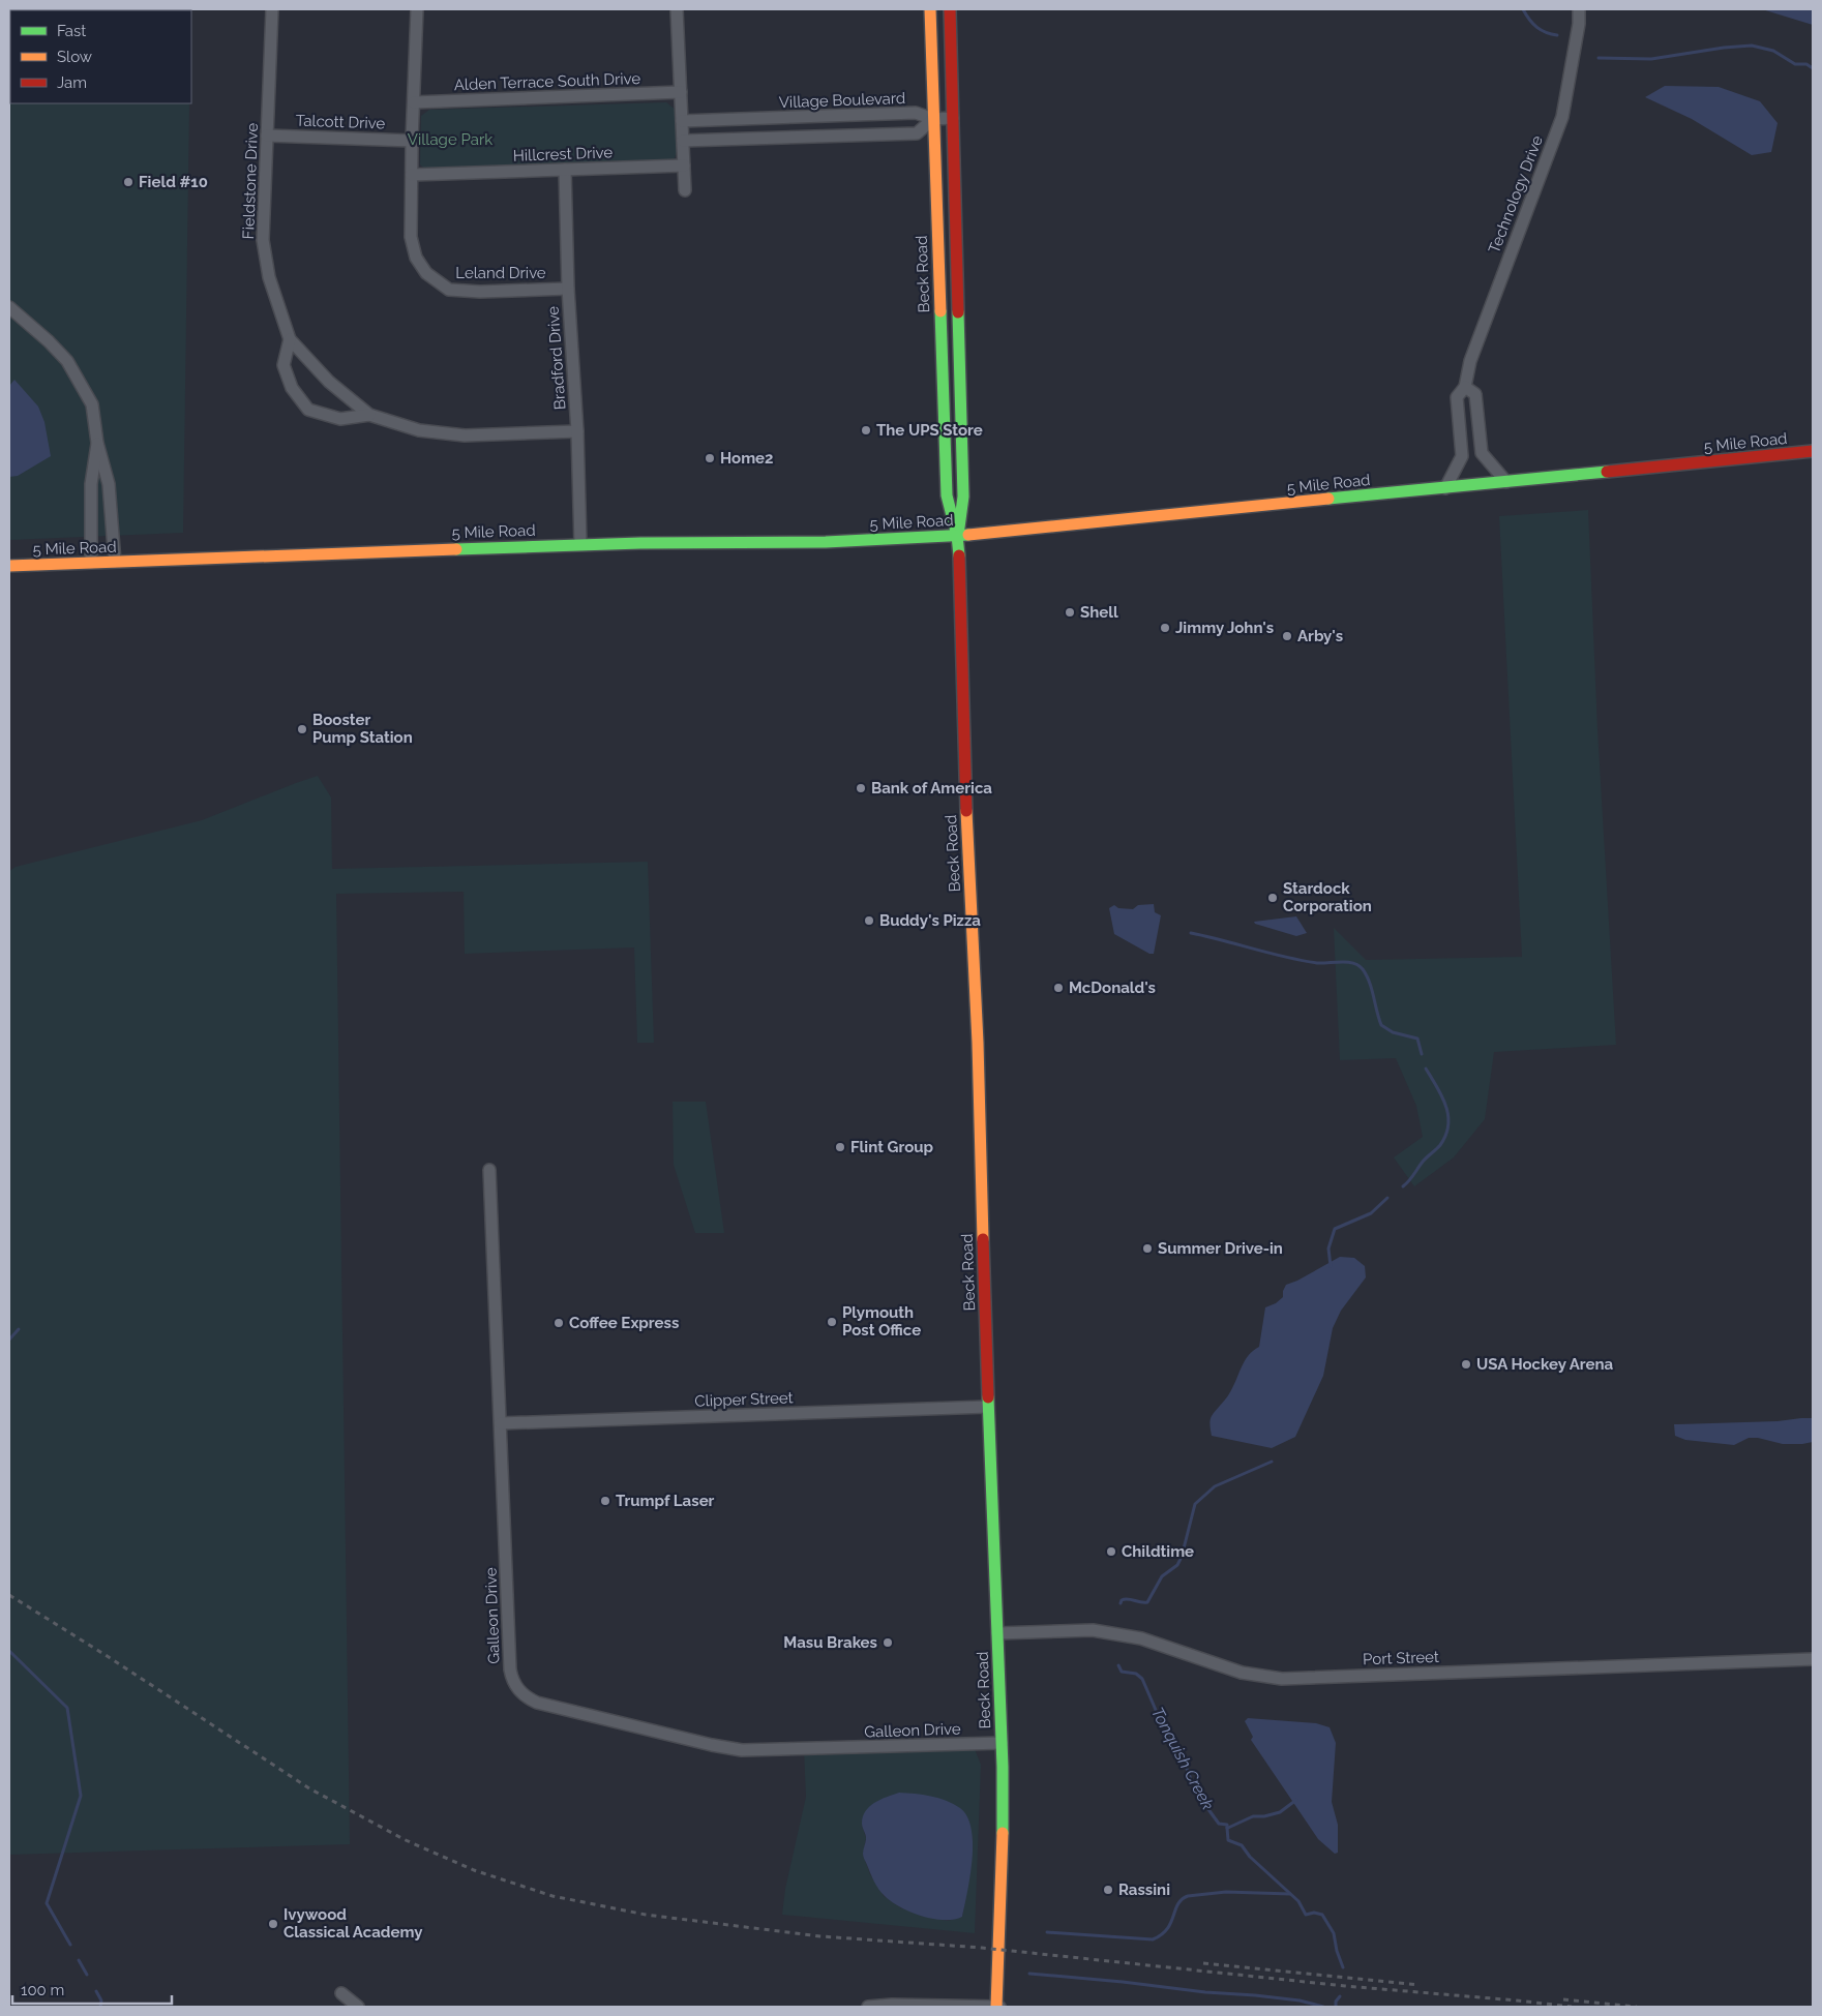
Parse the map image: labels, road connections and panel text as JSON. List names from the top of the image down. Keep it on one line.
{"streets":{"main road":["Beck Road","5 Mile Road"],"street":["Alden Terrace South Drive","Village Boulevard","Talcott Drive","Hillcrest Drive","Fieldstone Drive","Technology Drive","Leland Drive","Bradford Drive","Clipper Street","Galleon Drive","Port Street"]},"crossings":[["Alden Terrace South Drive","Leland Drive"],["Village Boulevard","Beck Road"],["Talcott Drive","Fieldstone Drive"],["Talcott Drive","Leland Drive"],["Hillcrest Drive","Leland Drive"],["Hillcrest Drive","Bradford Drive"],["Fieldstone Drive","Bradford Drive"],["Technology Drive","5 Mile Road"],["Leland Drive","Bradford Drive"],["Beck Road","5 Mile Road"],["Beck Road","Clipper Street"],["Beck Road","Galleon Drive"],["Beck Road","Port Street"],["Bradford Drive","5 Mile Road"],["Clipper Street","Galleon Drive"]],"water":["Tonquish Creek"],"parks":["Village Park"],"places":["Field #10","The UPS Store","Home2","Shell","Jimmy John's","Arby's","Booster Pump Station","Bank of America","Stardock Corporation","Buddy's Pizza","McDonald's","Flint Group","Summer Drive-in","Plymouth Post Office","Coffee Express","USA Hockey Arena","Trumpf Laser","Childtime","Masu Brakes","Rassini","Ivywood Classical Academy"],"legend":["Fast","Slow","Jam"],"scale_bar":"100 m"}
